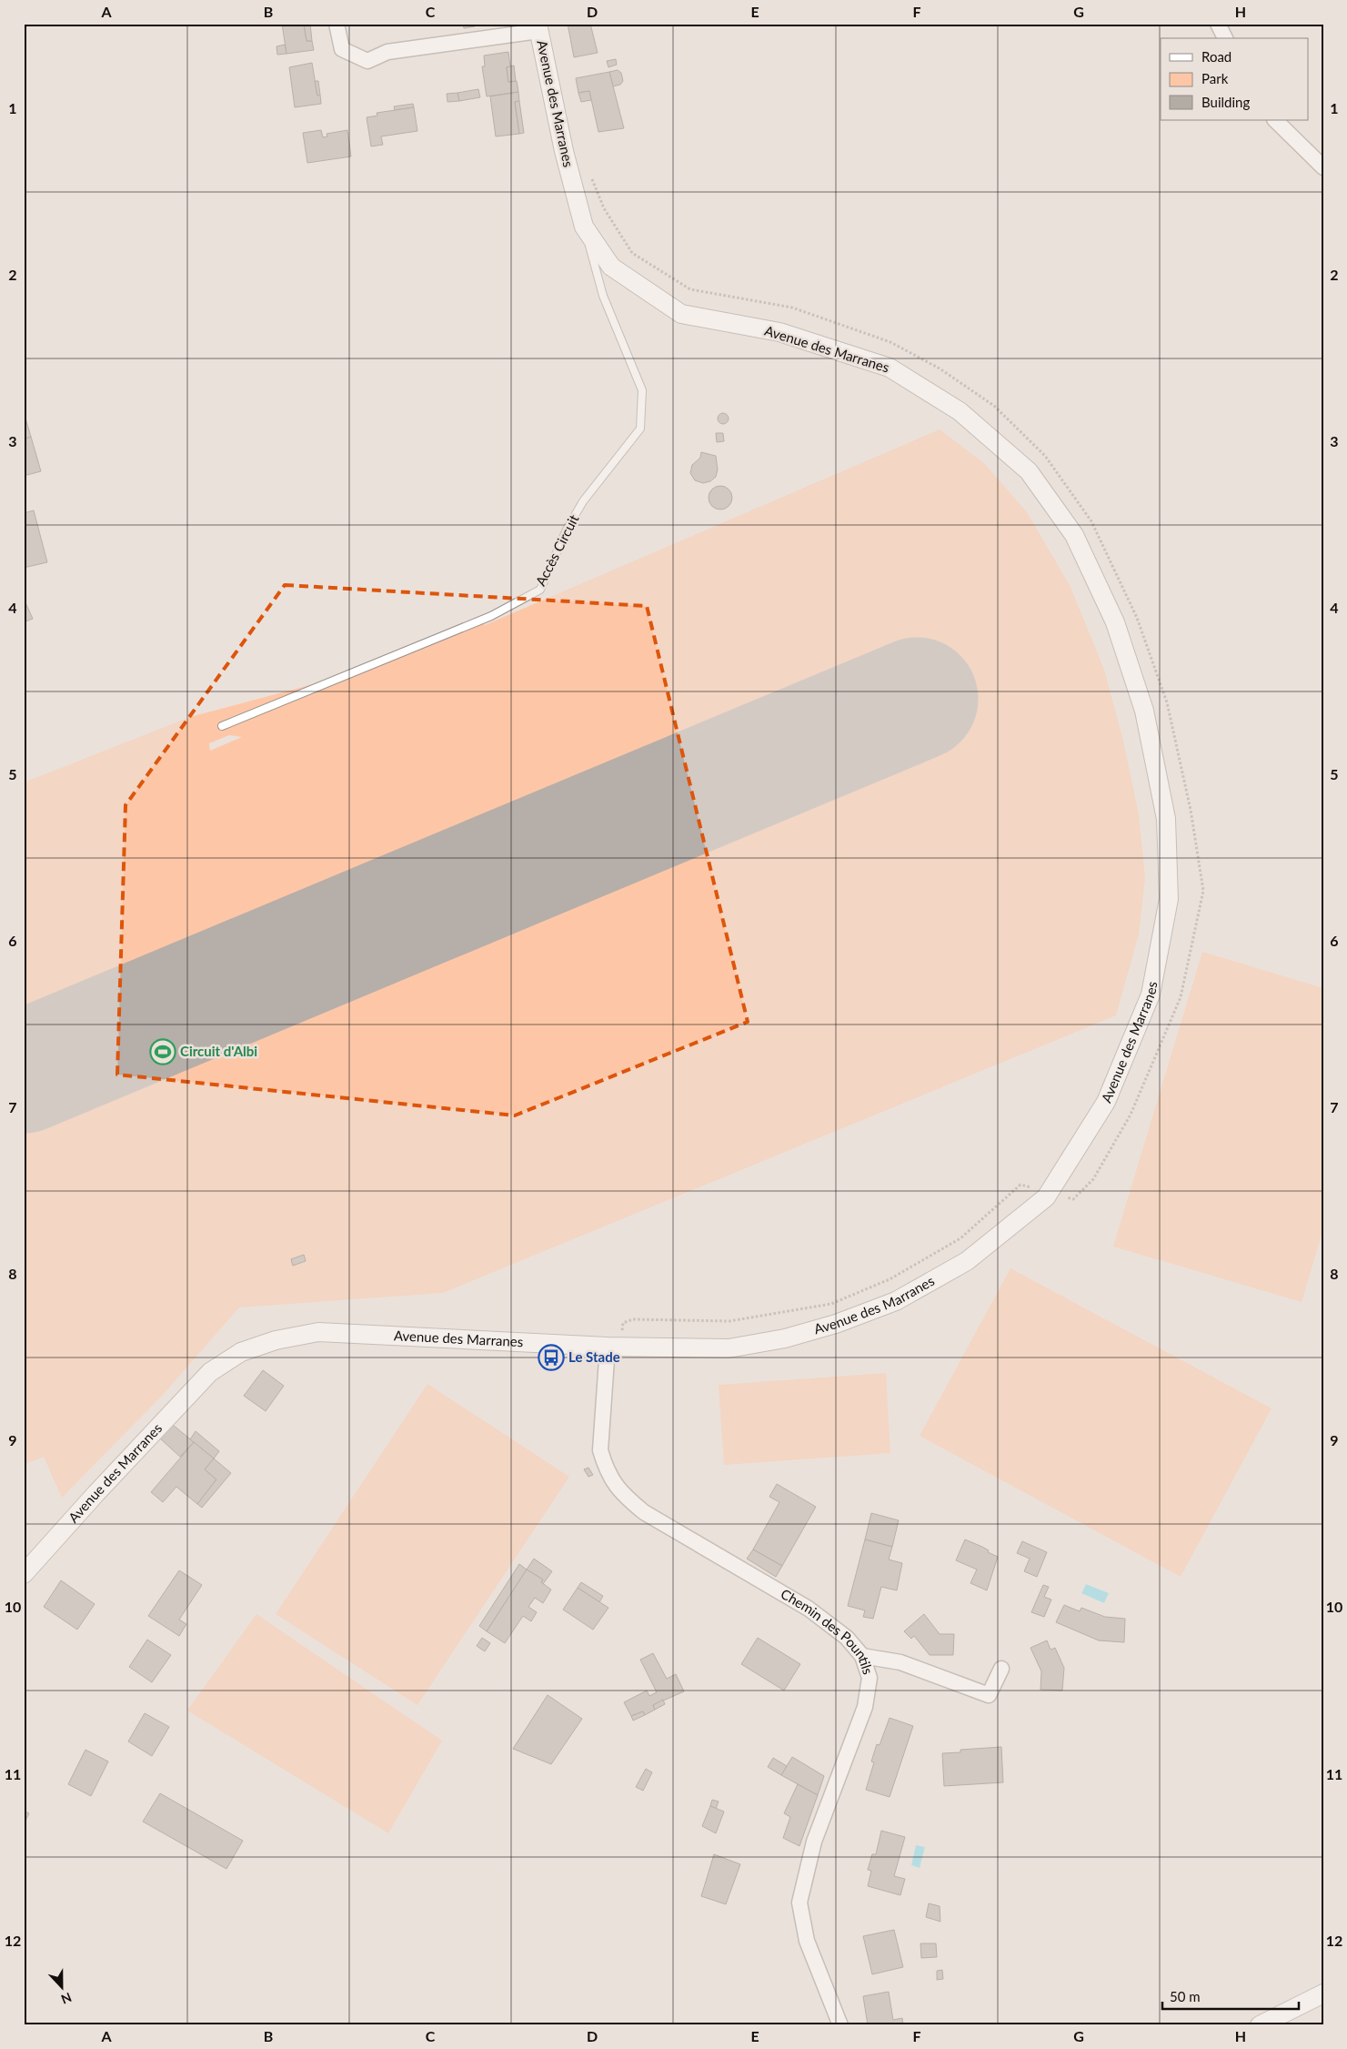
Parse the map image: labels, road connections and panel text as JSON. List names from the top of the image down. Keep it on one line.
{"streets":{"street":["Avenue des Marranes","Chemin des Pountils"],"lane":["Accès Circuit"]},"crossings":[["Avenue des Marranes","Accès Circuit"],["Avenue des Marranes","Chemin des Pountils"]],"places":{"sports":["Circuit d'Albi"],"bus stop":["Le Stade"]},"legend":["Road","Park","Building"],"scale_bar":"50 m","north":"bottom","grid":{"columns":["A","B","C","D","E","F","G","H"],"rows":["1","2","3","4","5","6","7","8","9","10","11","12"]}}
